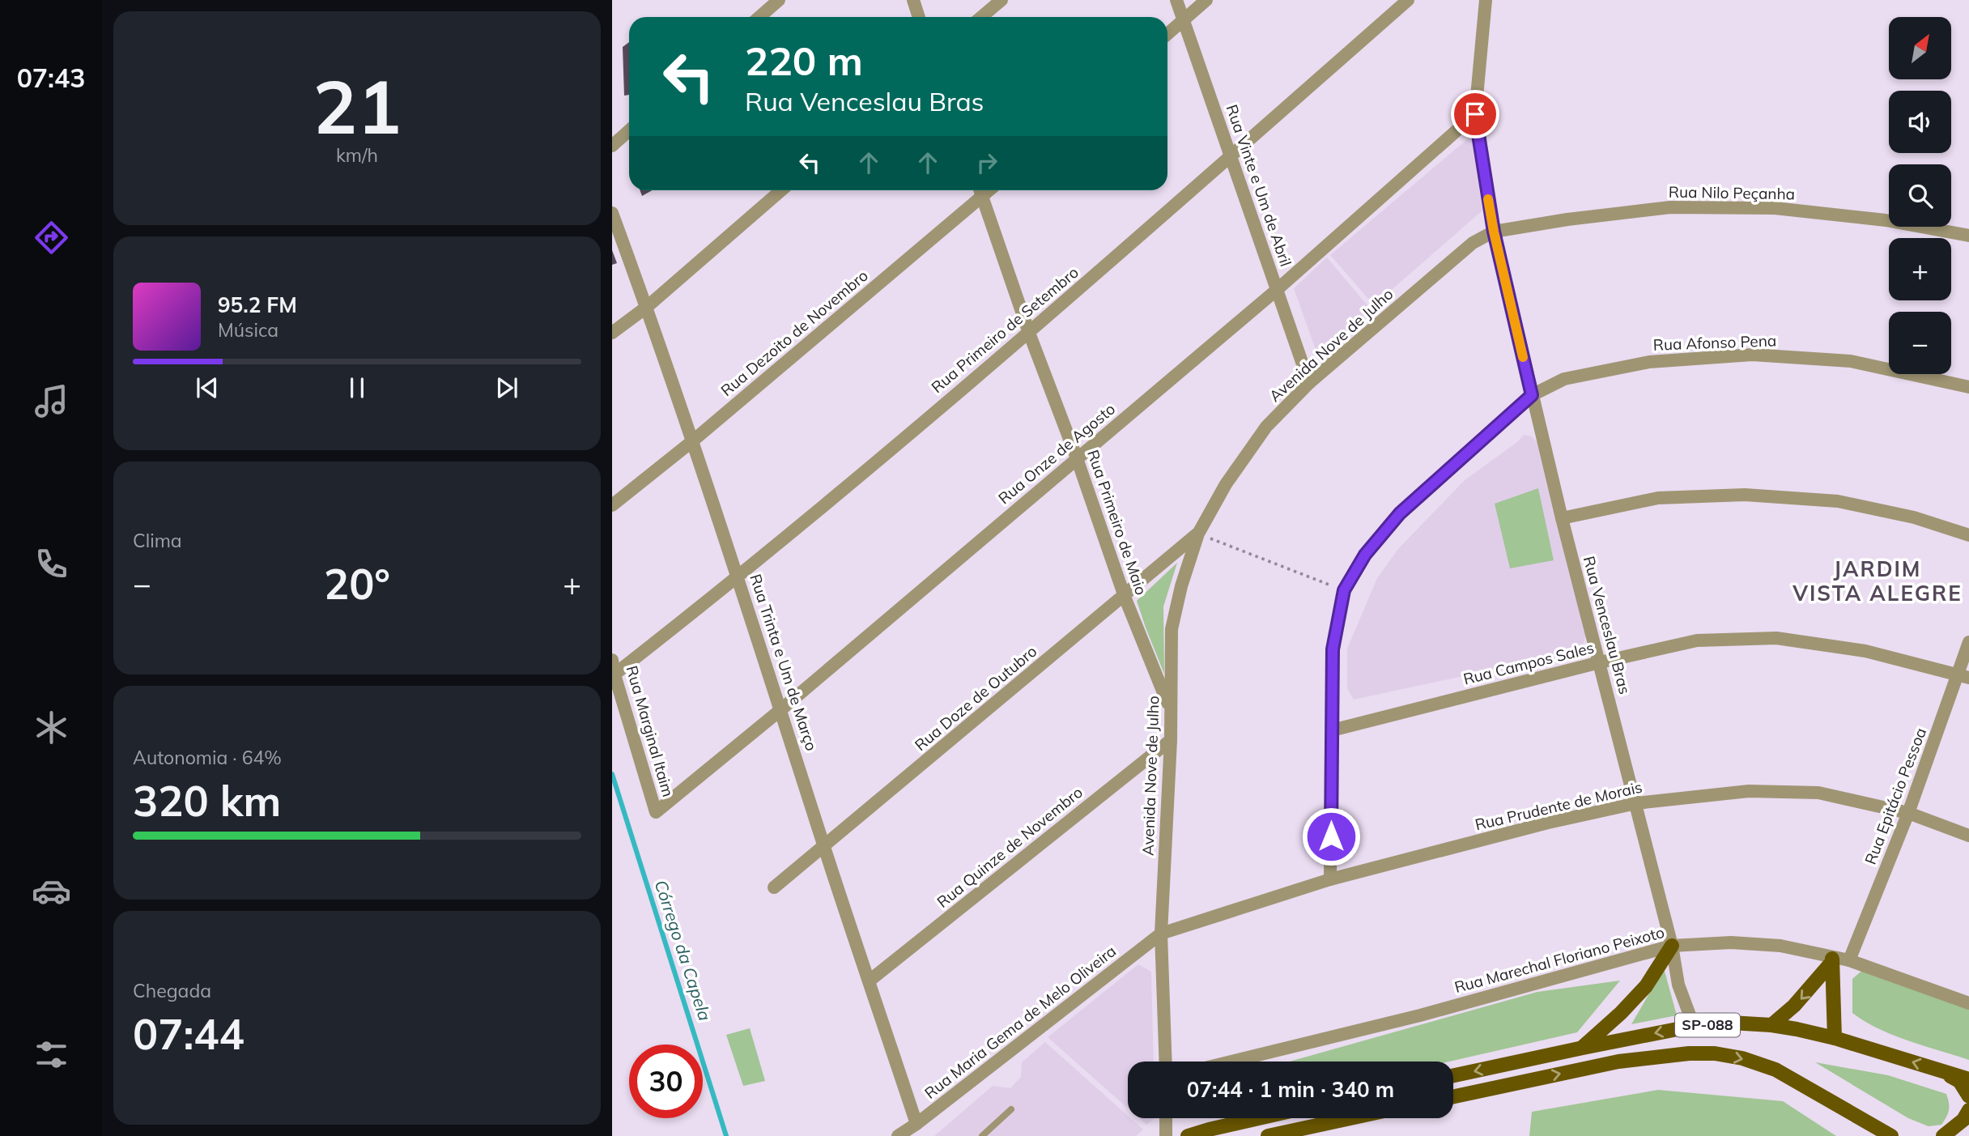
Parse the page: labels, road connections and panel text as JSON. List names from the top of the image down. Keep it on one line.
{"streets":{"main road":["SP-088"],"street":["Rua Vinte e Um de Abril","Rua Nilo Peçanha","Rua Primeiro de Setembro","Rua Dezoito de Novembro","Rua Afonso Pena","Avenida Nove de Julho","Rua Onze de Agosto","Rua Primeiro de Maio","Rua Venceslau Bras","Rua Trinta e Um de Março","Rua Campos Sales","Rua Doze de Outubro","Rua Marginal Itaim","Rua Epitácio Pessoa","Rua Prudente de Morais","Rua Quinze de Novembro","Rua Marechal Floriano Peixoto","Rua Maria Gema de Melo Oliveira"]},"crossings":[["Rua Vinte e Um de Abril","Rua Primeiro de Setembro"],["Rua Vinte e Um de Abril","Avenida Nove de Julho"],["Rua Vinte e Um de Abril","Rua Onze de Agosto"],["Rua Nilo Peçanha","Avenida Nove de Julho"],["Rua Nilo Peçanha","Rua Venceslau Bras"],["Rua Primeiro de Setembro","Rua Primeiro de Maio"],["Rua Primeiro de Setembro","Rua Trinta e Um de Março"],["Rua Primeiro de Setembro","Rua Marginal Itaim"],["Rua Dezoito de Novembro","Rua Primeiro de Maio"],["Rua Dezoito de Novembro","Rua Trinta e Um de Março"],["Rua Afonso Pena","Rua Venceslau Bras"],["Rua Afonso Pena","Rua Campos Sales"],["Rua Afonso Pena","Rua Prudente de Morais"],["Avenida Nove de Julho","Rua Primeiro de Maio"],["Avenida Nove de Julho","Rua Venceslau Bras"],["Avenida Nove de Julho","Rua Doze de Outubro"],["Avenida Nove de Julho","Rua Prudente de Morais"],["Avenida Nove de Julho","Rua Quinze de Novembro"],["Avenida Nove de Julho","Rua Maria Gema de Melo Oliveira"],["Rua Onze de Agosto","Rua Primeiro de Maio"],["Rua Onze de Agosto","Rua Trinta e Um de Março"],["Rua Onze de Agosto","Rua Marginal Itaim"],["Rua Primeiro de Maio","Rua Doze de Outubro"],["Rua Venceslau Bras","Rua Campos Sales"],["Rua Venceslau Bras","Rua Prudente de Morais"],["Rua Venceslau Bras","Rua Marechal Floriano Peixoto"],["Rua Venceslau Bras","SP-088"],["Rua Trinta e Um de Março","Rua Doze de Outubro"],["Rua Trinta e Um de Março","Rua Quinze de Novembro"],["Rua Trinta e Um de Março","Rua Maria Gema de Melo Oliveira"],["Rua Campos Sales","Rua Epitácio Pessoa"],["Rua Epitácio Pessoa","Rua Prudente de Morais"],["Rua Epitácio Pessoa","Rua Marechal Floriano Peixoto"],["Rua Prudente de Morais","Rua Maria Gema de Melo Oliveira"]],"districts":["JARDIM VISTA ALEGRE"],"water":["Córrego da Capela"],"north":"top right","page":{"tabs":"07:43","tile":[["21","km/h"],"Clima",["Autonomia · 64%","320 km"],["Chegada","07:44"]],"map_buttons":["+","−"],"turn":["220 m","Rua Venceslau Bras"],"song":["95.2 FM","Música"],"heat":["−","20°","+"],"limit":"30","trip":"07:44 · 1 min · 340 m"}}
